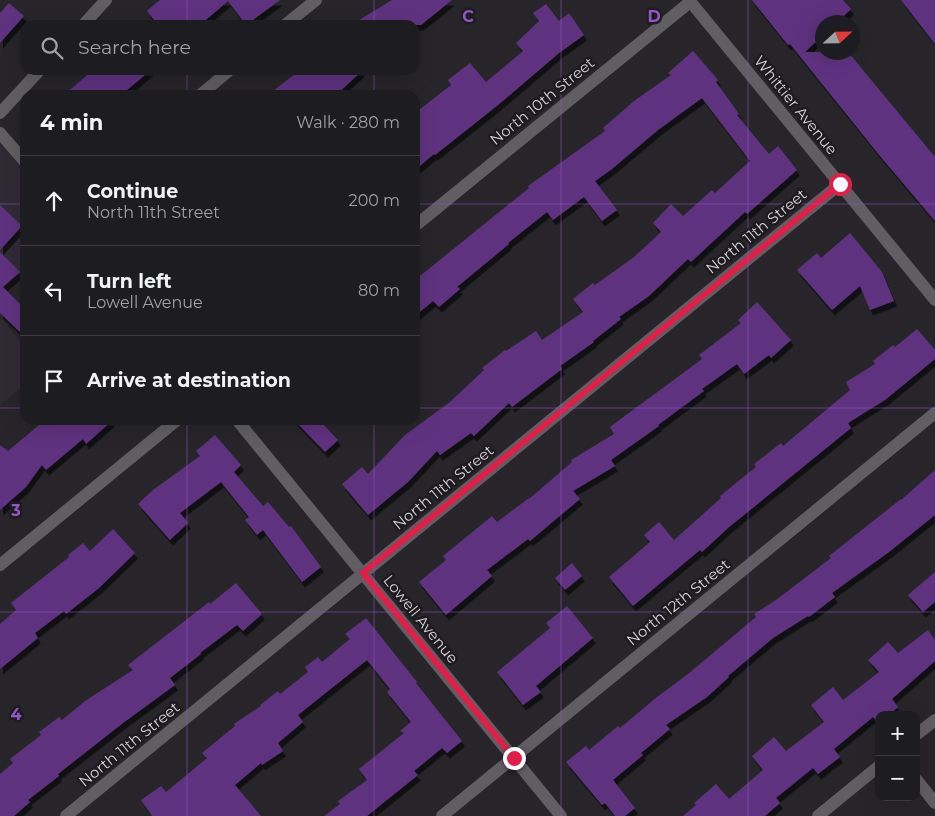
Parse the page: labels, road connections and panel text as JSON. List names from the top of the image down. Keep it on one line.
{"streets":{"street":["North 10th Street","Whittier Avenue","North 11th Street","North 12th Street","Lowell Avenue"]},"crossings":[["North 10th Street","Whittier Avenue"],["Whittier Avenue","North 11th Street"],["North 11th Street","Lowell Avenue"],["North 12th Street","Lowell Avenue"]],"north":"right","page":{"search":"Search here","heading":["4 min","Walk · 280 m"],"list":[["Continue","North 11th Street","200 m"],["Turn left","Lowell Avenue","80 m"],"Arrive at destination"],"map_buttons":["+","−"]},"grid":{"columns":["C","D"],"rows":["3","4"]}}
